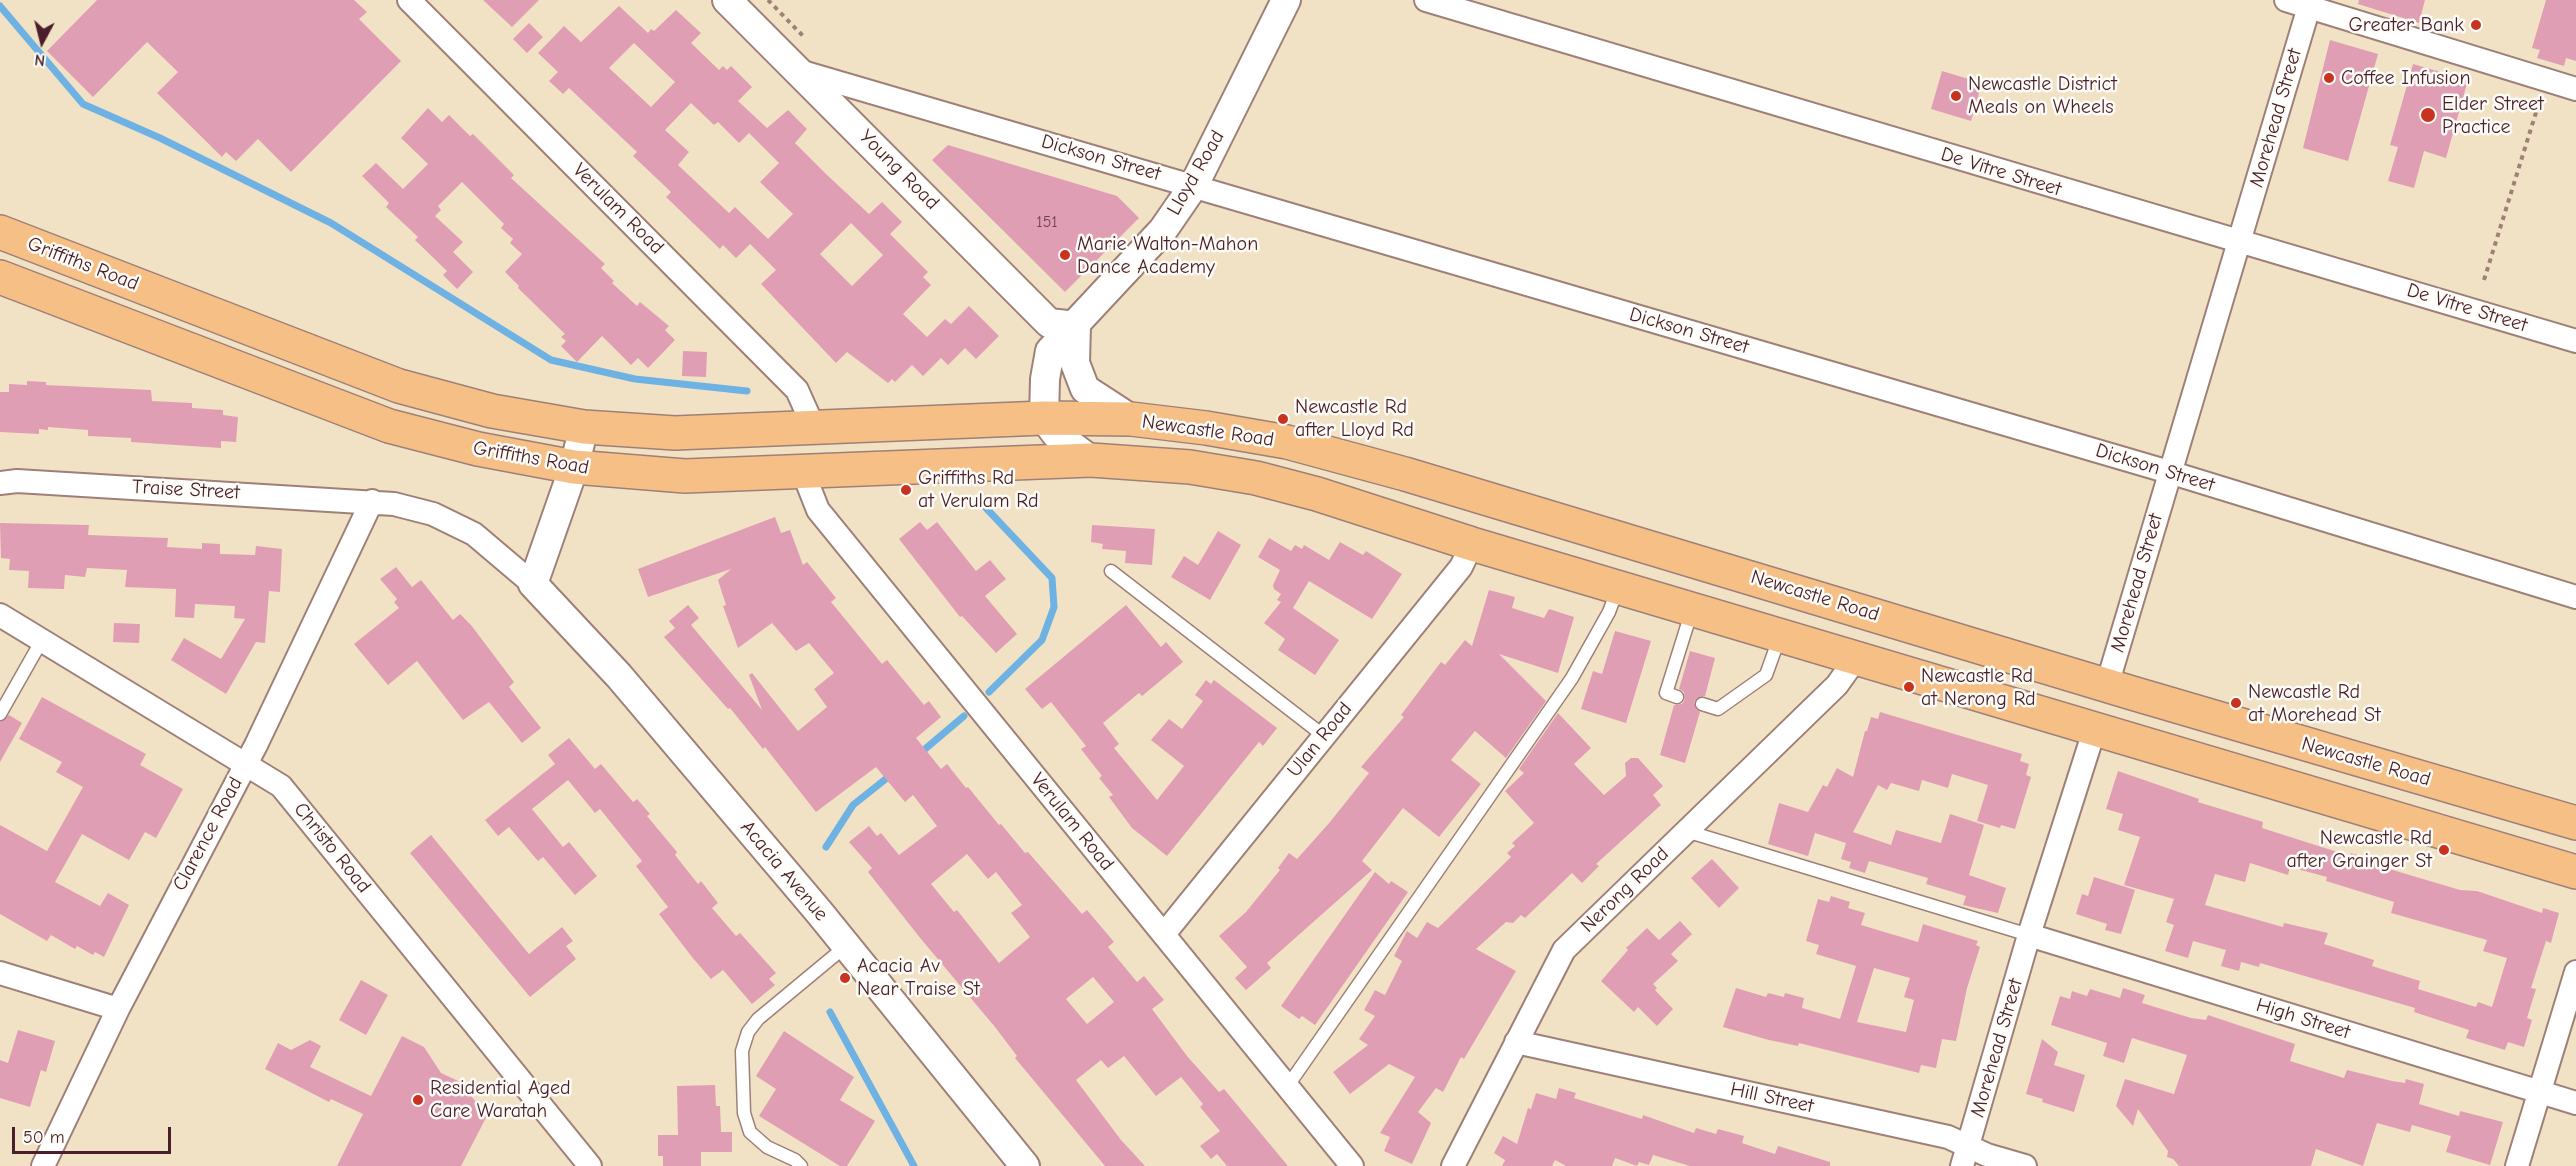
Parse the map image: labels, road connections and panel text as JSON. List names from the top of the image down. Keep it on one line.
{"streets":{"highway":["Morehead Street","Griffiths Road","Newcastle Road"],"street":["Dickson Street","Young Road","De Vitre Street","Lloyd Road","Verulam Road","Traise Street","Ulan Road","Clarence Road","Christo Road","Acacia Avenue","Nerong Road","High Street","Hill Street"]},"crossings":[["Morehead Street","Dickson Street"],["Morehead Street","De Vitre Street"],["Morehead Street","Newcastle Road"],["Morehead Street","High Street"],["Morehead Street","Hill Street"],["Dickson Street","Young Road"],["Dickson Street","Lloyd Road"],["Young Road","Lloyd Road"],["Lloyd Road","Griffiths Road"],["Lloyd Road","Newcastle Road"],["Verulam Road","Griffiths Road"],["Verulam Road","Ulan Road"],["Griffiths Road","Newcastle Road"],["Newcastle Road","Ulan Road"],["Newcastle Road","Nerong Road"],["Traise Street","Clarence Road"],["Traise Street","Acacia Avenue"],["Clarence Road","Christo Road"],["Clarence Road","Acacia Avenue"],["Nerong Road","Hill Street"]],"places":["Greater Bank","Coffee Infusion","Newcastle District Meals on Wheels","Elder Street Practice","Marie Walton-Mahon Dance Academy","Newcastle Rd after Lloyd Rd","Griffiths Rd at Verulam Rd","Newcastle Rd at Nerong Rd","Newcastle Rd at Morehead St","Newcastle Rd after Grainger St","Acacia Av Near Traise St","Residential Aged Care Waratah"],"house_numbers":["151"],"scale_bar":"50 m","north":"bottom"}
